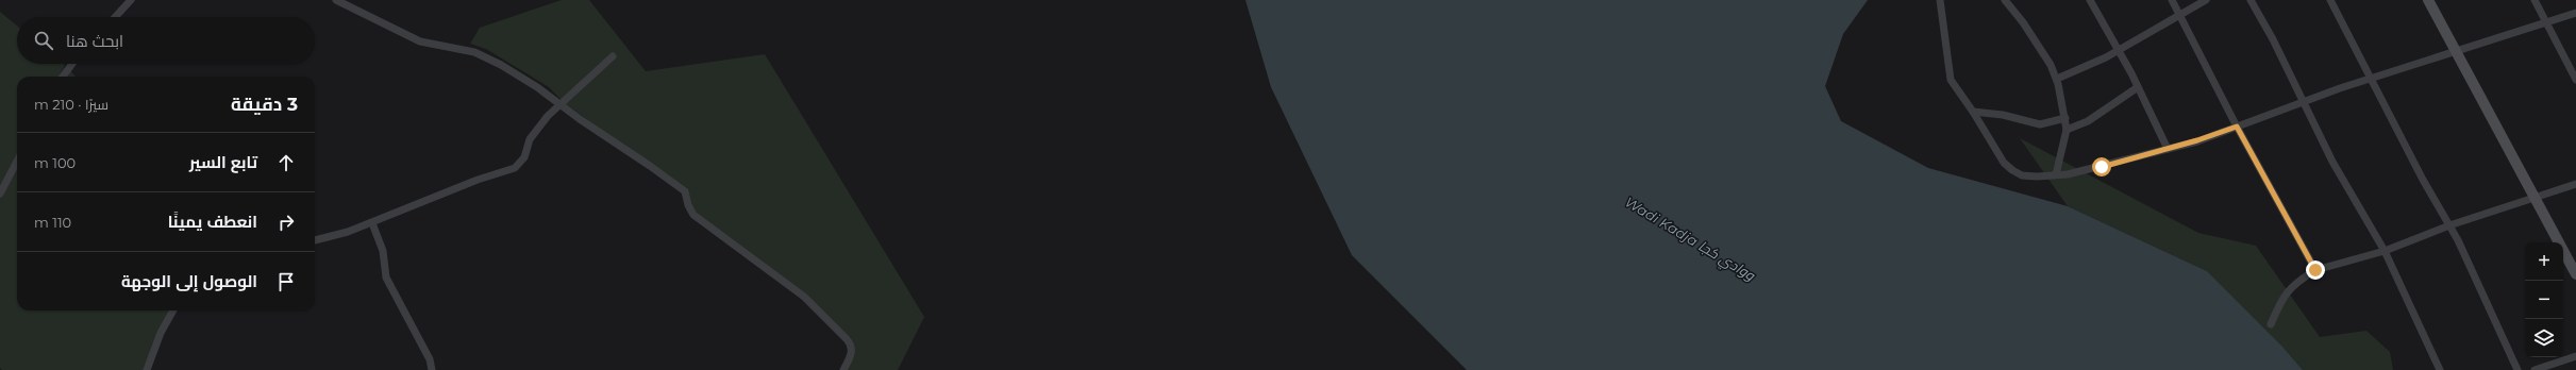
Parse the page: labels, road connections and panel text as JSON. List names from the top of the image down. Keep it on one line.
{"water":["Wadi Kadja ووادي كجا"],"page":{"search":"ابحث هنا","heading":["3 دقيقة","سيرًا · 210 m"],"list":[["تابع السير","100 m"],["انعطف يمينًا","110 m"],"الوصول إلى الوجهة"],"map_buttons":["+","−"]}}
